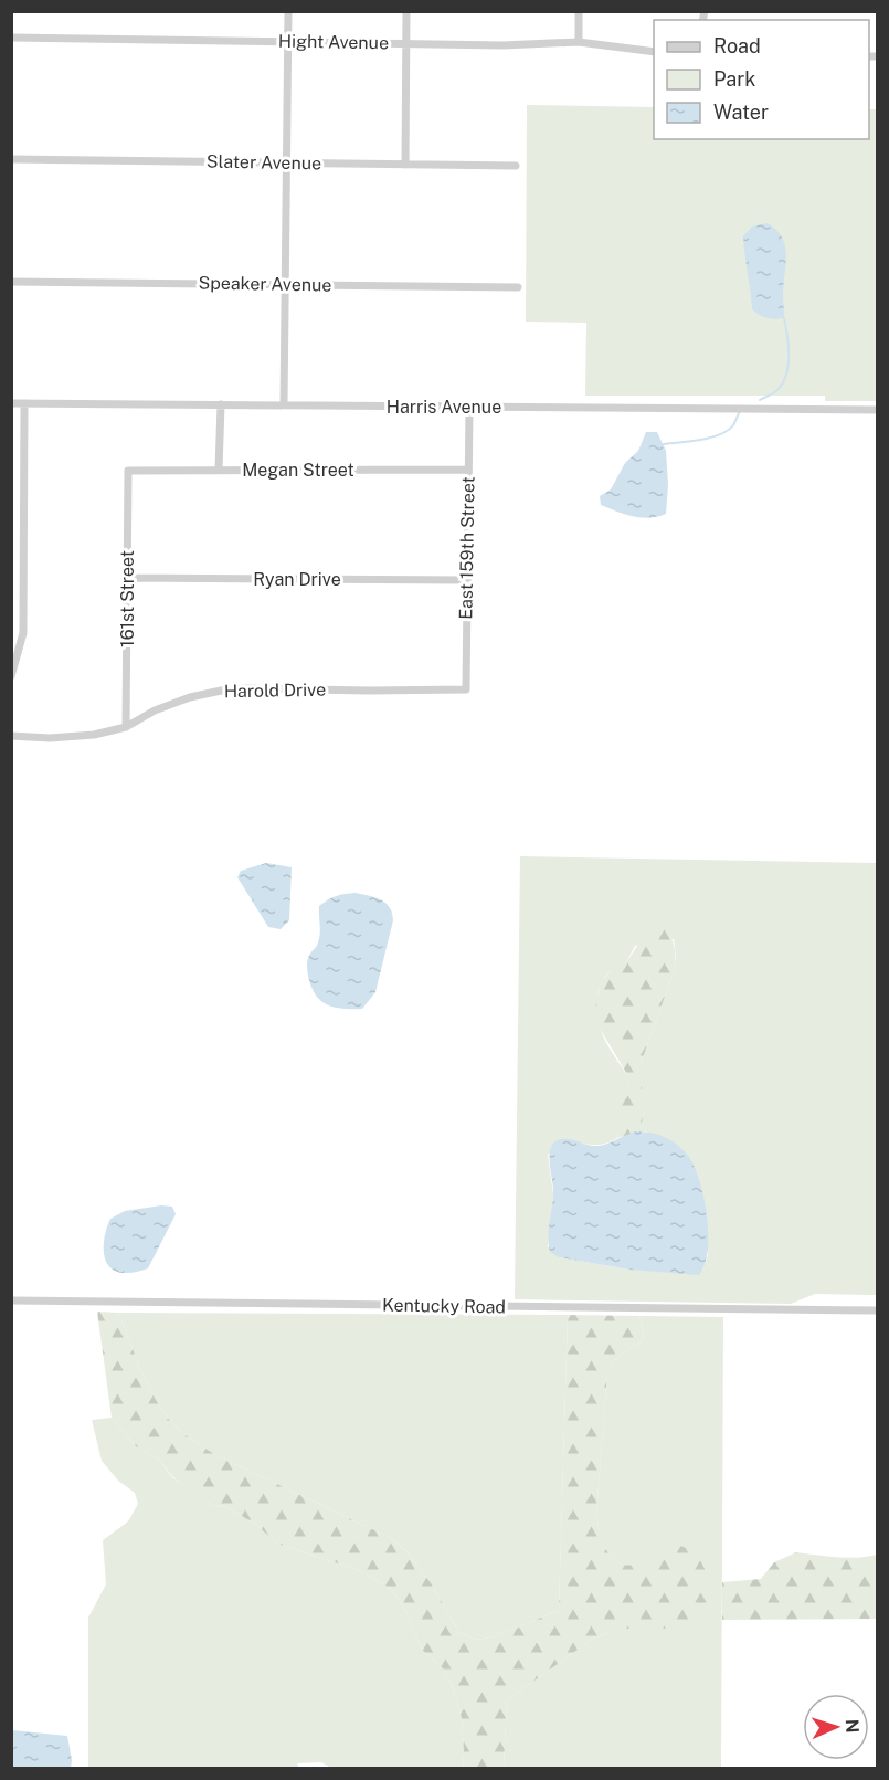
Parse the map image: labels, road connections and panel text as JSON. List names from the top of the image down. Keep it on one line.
{"streets":{"street":["Hight Avenue","Slater Avenue","Speaker Avenue","Harris Avenue","Megan Street","East 159th Street","Ryan Drive","161st Street","Harold Drive","Kentucky Road"]},"crossings":[["Harris Avenue","East 159th Street"],["Megan Street","East 159th Street"],["Megan Street","161st Street"],["East 159th Street","Ryan Drive"],["East 159th Street","Harold Drive"],["Ryan Drive","161st Street"],["161st Street","Harold Drive"]],"legend":["Road","Park","Water"],"north":"right"}
